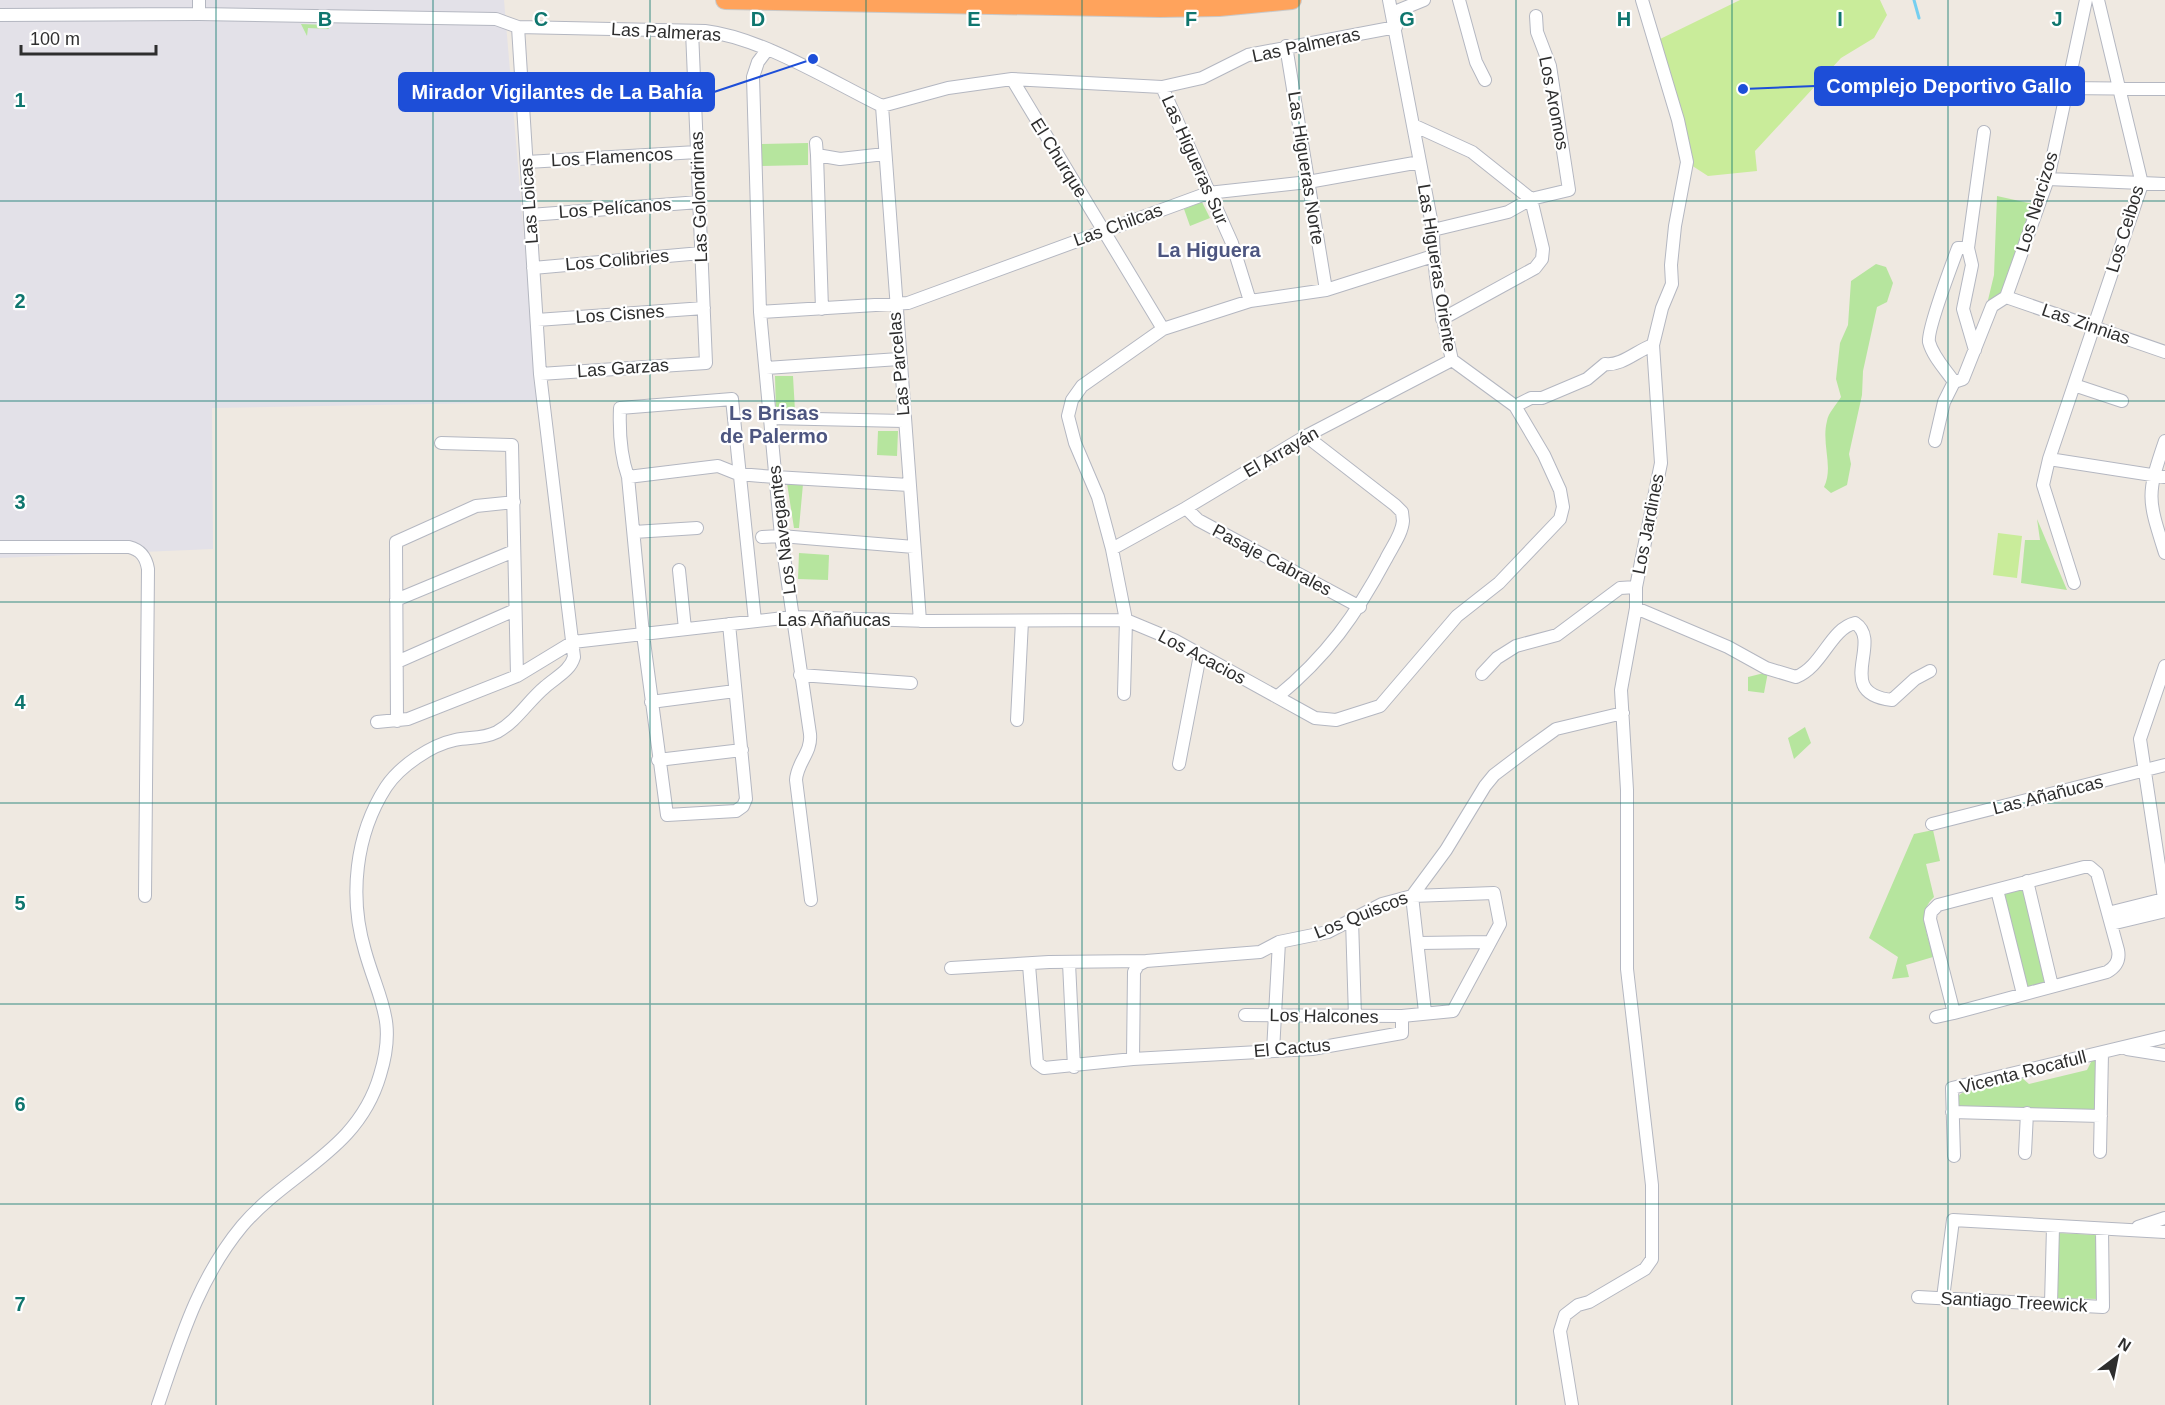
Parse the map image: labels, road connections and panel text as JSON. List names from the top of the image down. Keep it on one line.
{"streets":{"street":["Las Palmeras","Los Aromos","Los Flamencos","El Churque","Las Higueras Sur","Las Higueras Norte","Las Golondrinas","Las Loicas","Los Narcizos","Los Pelícanos","Las Chilcas","Los Ceibos","Los Colibries","Las Higueras Oriente","Los Cisnes","Las Zinnias","Las Parcelas","Las Garzas","El Arrayán","Los Jardines","Los Navegantes","Pasaje Cabrales","Las Añañucas","Los Acacios","Los Quiscos","Los Halcones","El Cactus","Vicenta Rocafull","Santiago Treewick"]},"crossings":[["Las Palmeras","El Churque"],["Las Palmeras","Las Higueras Sur"],["Las Palmeras","Las Higueras Norte"],["Las Palmeras","Las Golondrinas"],["Las Palmeras","Las Loicas"],["Las Palmeras","Las Higueras Oriente"],["Las Palmeras","Las Parcelas"],["Las Palmeras","Los Navegantes"],["Los Flamencos","Las Golondrinas"],["Los Flamencos","Las Loicas"],["El Churque","Las Chilcas"],["Las Higueras Sur","Las Chilcas"],["Las Higueras Norte","Las Chilcas"],["Las Golondrinas","Los Pelícanos"],["Las Golondrinas","Los Colibries"],["Las Golondrinas","Los Cisnes"],["Las Golondrinas","Las Garzas"],["Las Loicas","Los Pelícanos"],["Las Loicas","Los Colibries"],["Las Loicas","Los Cisnes"],["Las Loicas","Las Garzas"],["Las Loicas","Las Añañucas"],["Los Narcizos","Las Zinnias"],["Las Chilcas","Las Higueras Oriente"],["Las Chilcas","Las Parcelas"],["Las Chilcas","Los Navegantes"],["Los Ceibos","Las Zinnias"],["Las Higueras Oriente","El Arrayán"],["Las Higueras Oriente","Los Acacios"],["Las Parcelas","Las Añañucas"],["El Arrayán","Pasaje Cabrales"],["Los Jardines","Los Quiscos"],["Los Navegantes","Las Añañucas"],["Las Añañucas","Los Acacios"],["Los Quiscos","El Cactus"],["Los Halcones","El Cactus"]],"districts":["La Higuera","Ls Brisas de Palermo"],"places":["Mirador Vigilantes de La Bahía","Complejo Deportivo Gallo"],"scale_bar":"100 m","north":"top right","grid":{"columns":["B","C","D","E","F","G","H","I","J"],"rows":["1","2","3","4","5","6","7"]}}
